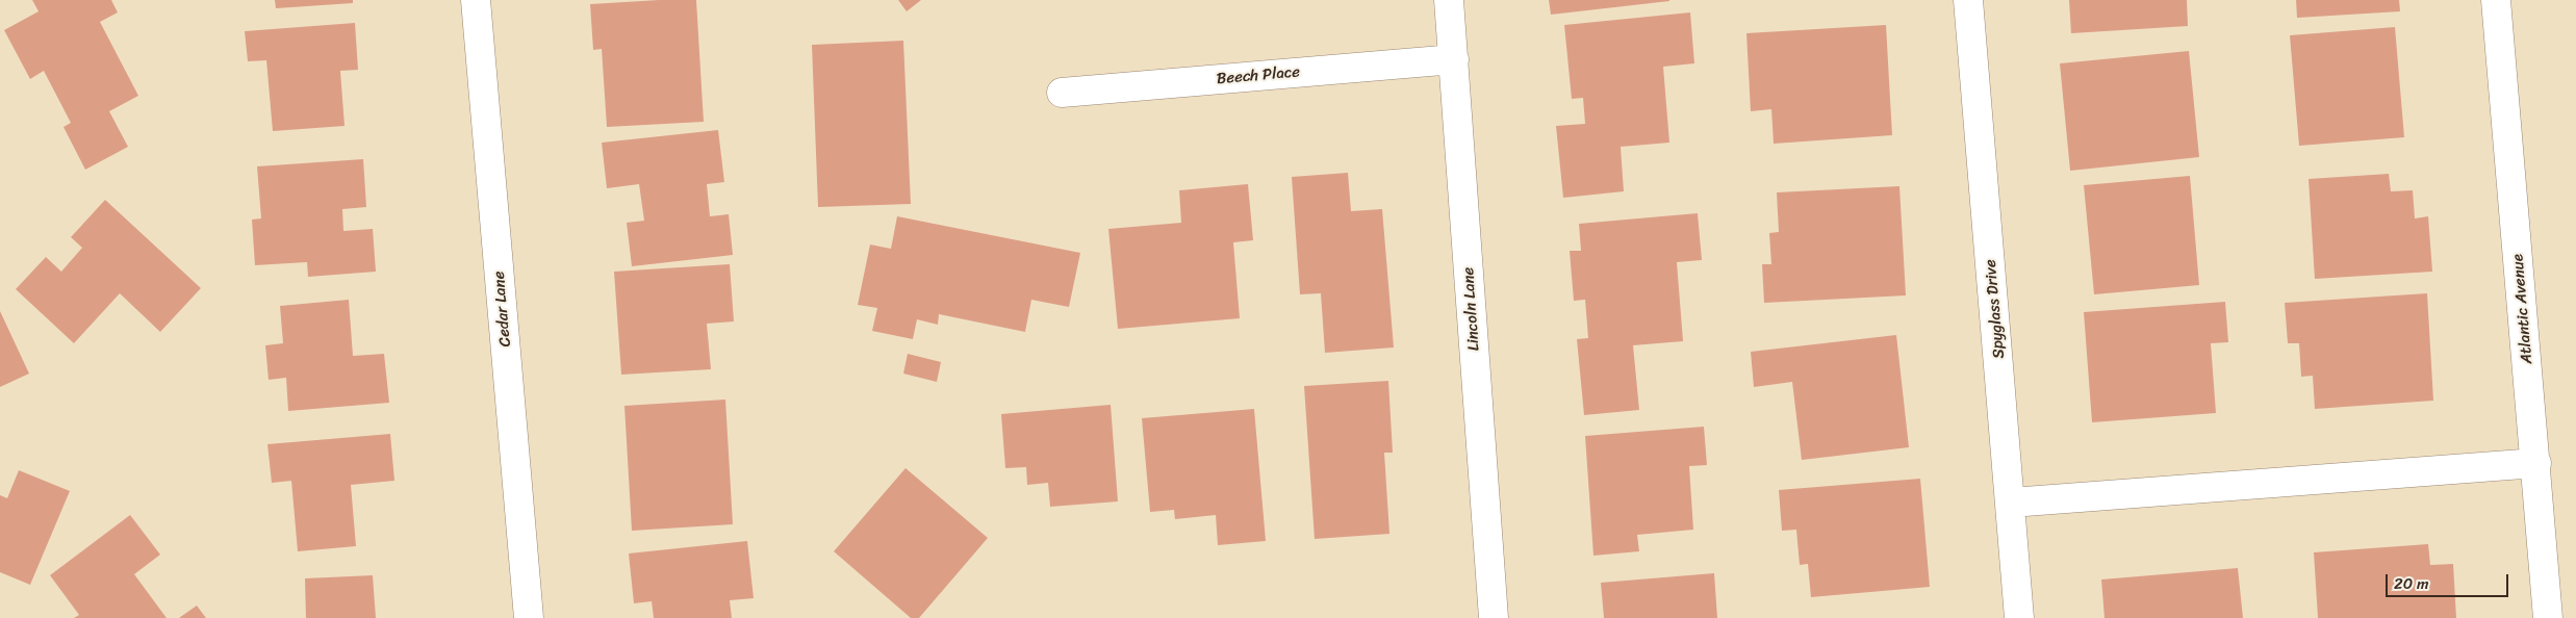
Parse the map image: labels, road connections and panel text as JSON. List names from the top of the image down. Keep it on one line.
{"streets":{"street":["Beech Place","Cedar Lane","Lincoln Lane","Spyglass Drive","Atlantic Avenue"]},"crossings":[["Beech Place","Lincoln Lane"]],"scale_bar":"20 m"}
